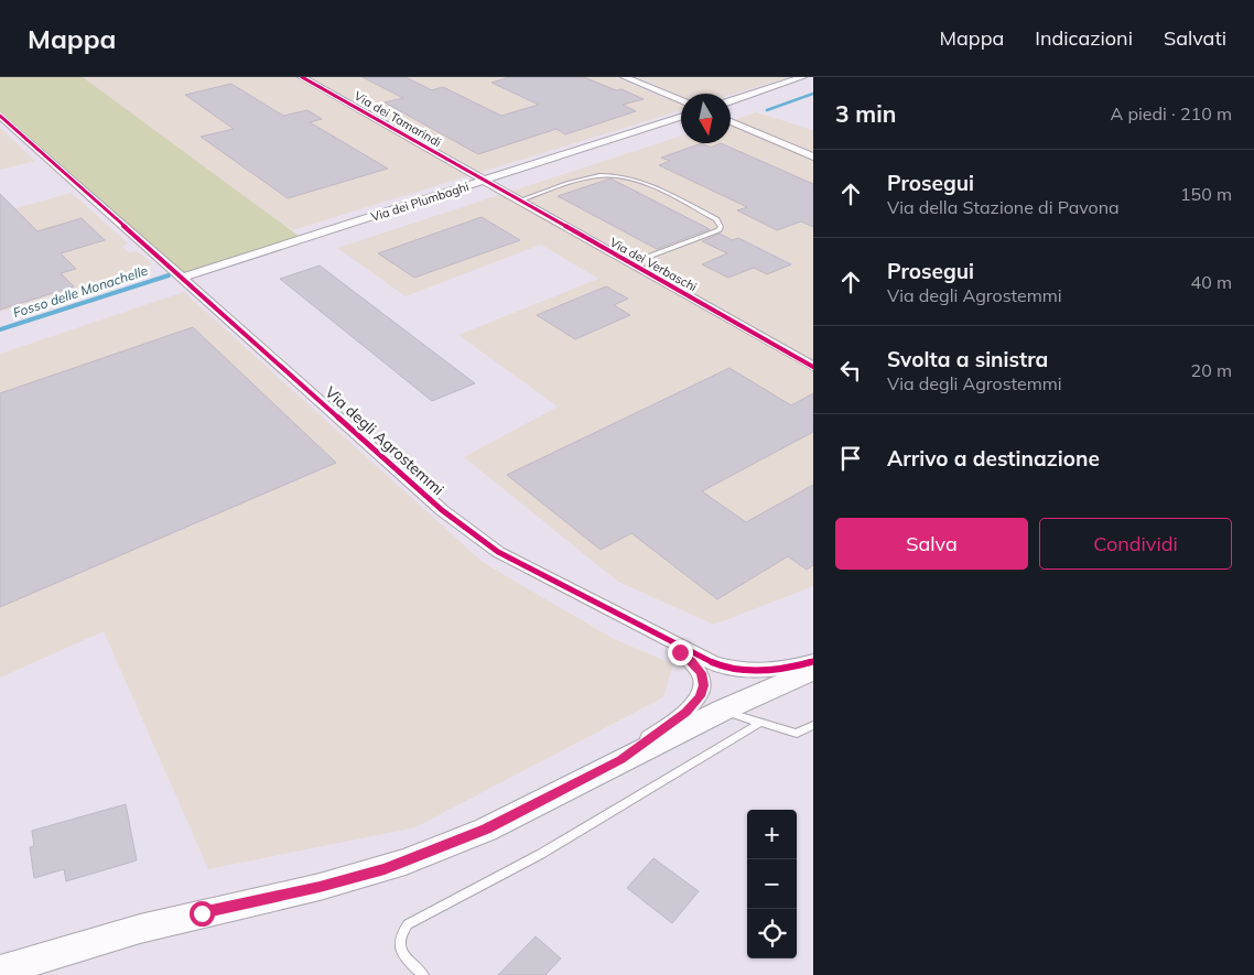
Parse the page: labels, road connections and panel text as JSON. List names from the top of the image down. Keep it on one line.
{"streets":{"street":["Via dei Tamarindi","Via dei Plumbaghi","Via dei Verbaschi","Via degli Agrostemmi"]},"crossings":[["Via dei Tamarindi","Via dei Plumbaghi"],["Via dei Tamarindi","Via dei Verbaschi"],["Via dei Plumbaghi","Via dei Verbaschi"],["Via dei Plumbaghi","Via degli Agrostemmi"]],"water":["Fosso delle Monachelle"],"north":"bottom","page":{"header":"Mappa","nav":["Mappa","Indicazioni","Salvati"],"heading":["3 min","A piedi · 210 m"],"list":[["Prosegui","Via della Stazione di Pavona","150 m"],["Prosegui","Via degli Agrostemmi","40 m"],["Svolta a sinistra","Via degli Agrostemmi","20 m"],"Arrivo a destinazione"],"buttons":["Salva","Condividi"],"map_buttons":["+","−"]}}
